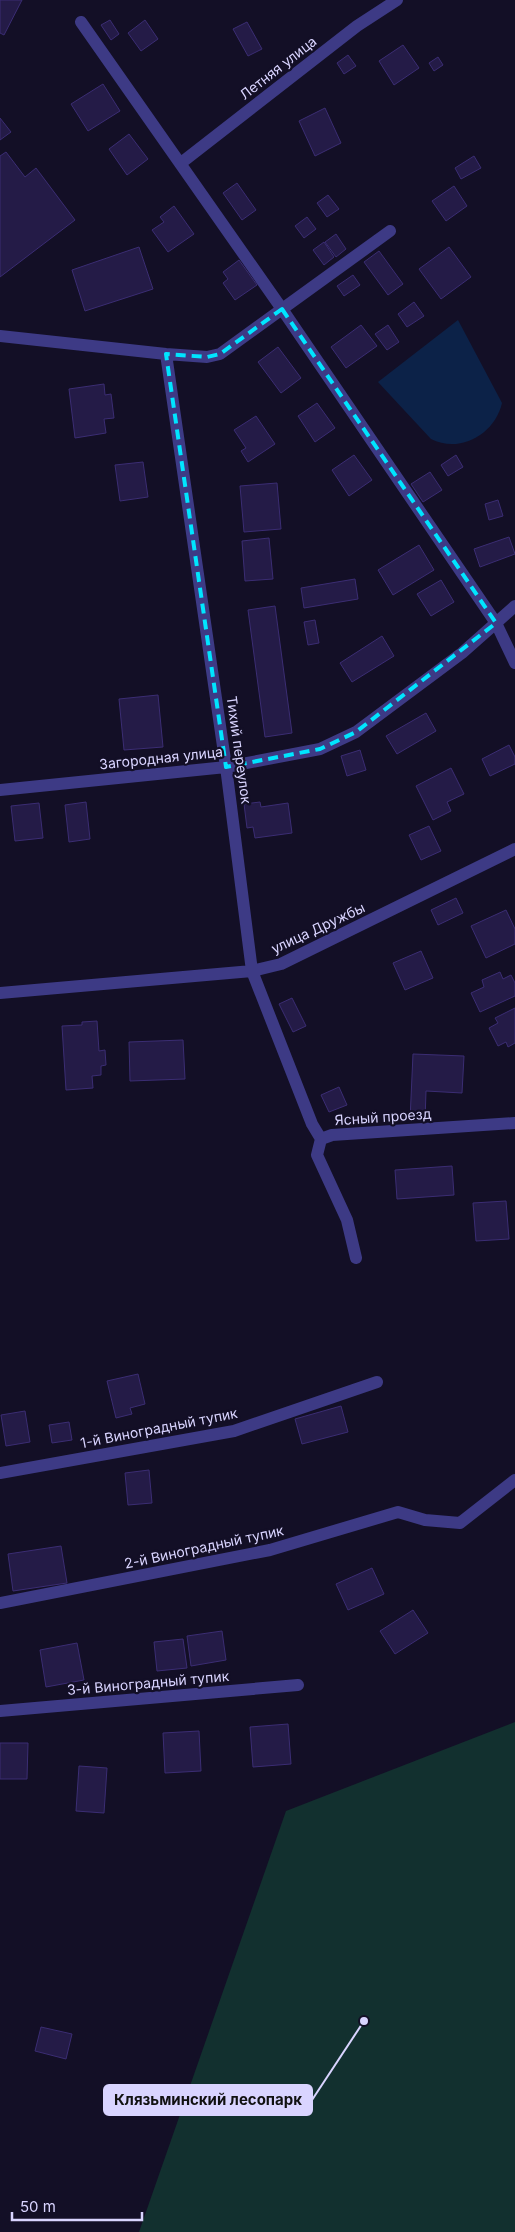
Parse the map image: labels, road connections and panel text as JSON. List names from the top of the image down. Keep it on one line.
{"streets":{"street":["Летняя улица","Тихий переулок","Загородная улица","улица Дружбы","Ясный проезд","1-й Виноградный тупик","2-й Виноградный тупик","3-й Виноградный тупик"]},"crossings":[["Тихий переулок","Загородная улица"],["Тихий переулок","улица Дружбы"],["Тихий переулок","Ясный проезд"]],"places":["Клязьминский лесопарк"],"scale_bar":"50 m"}
